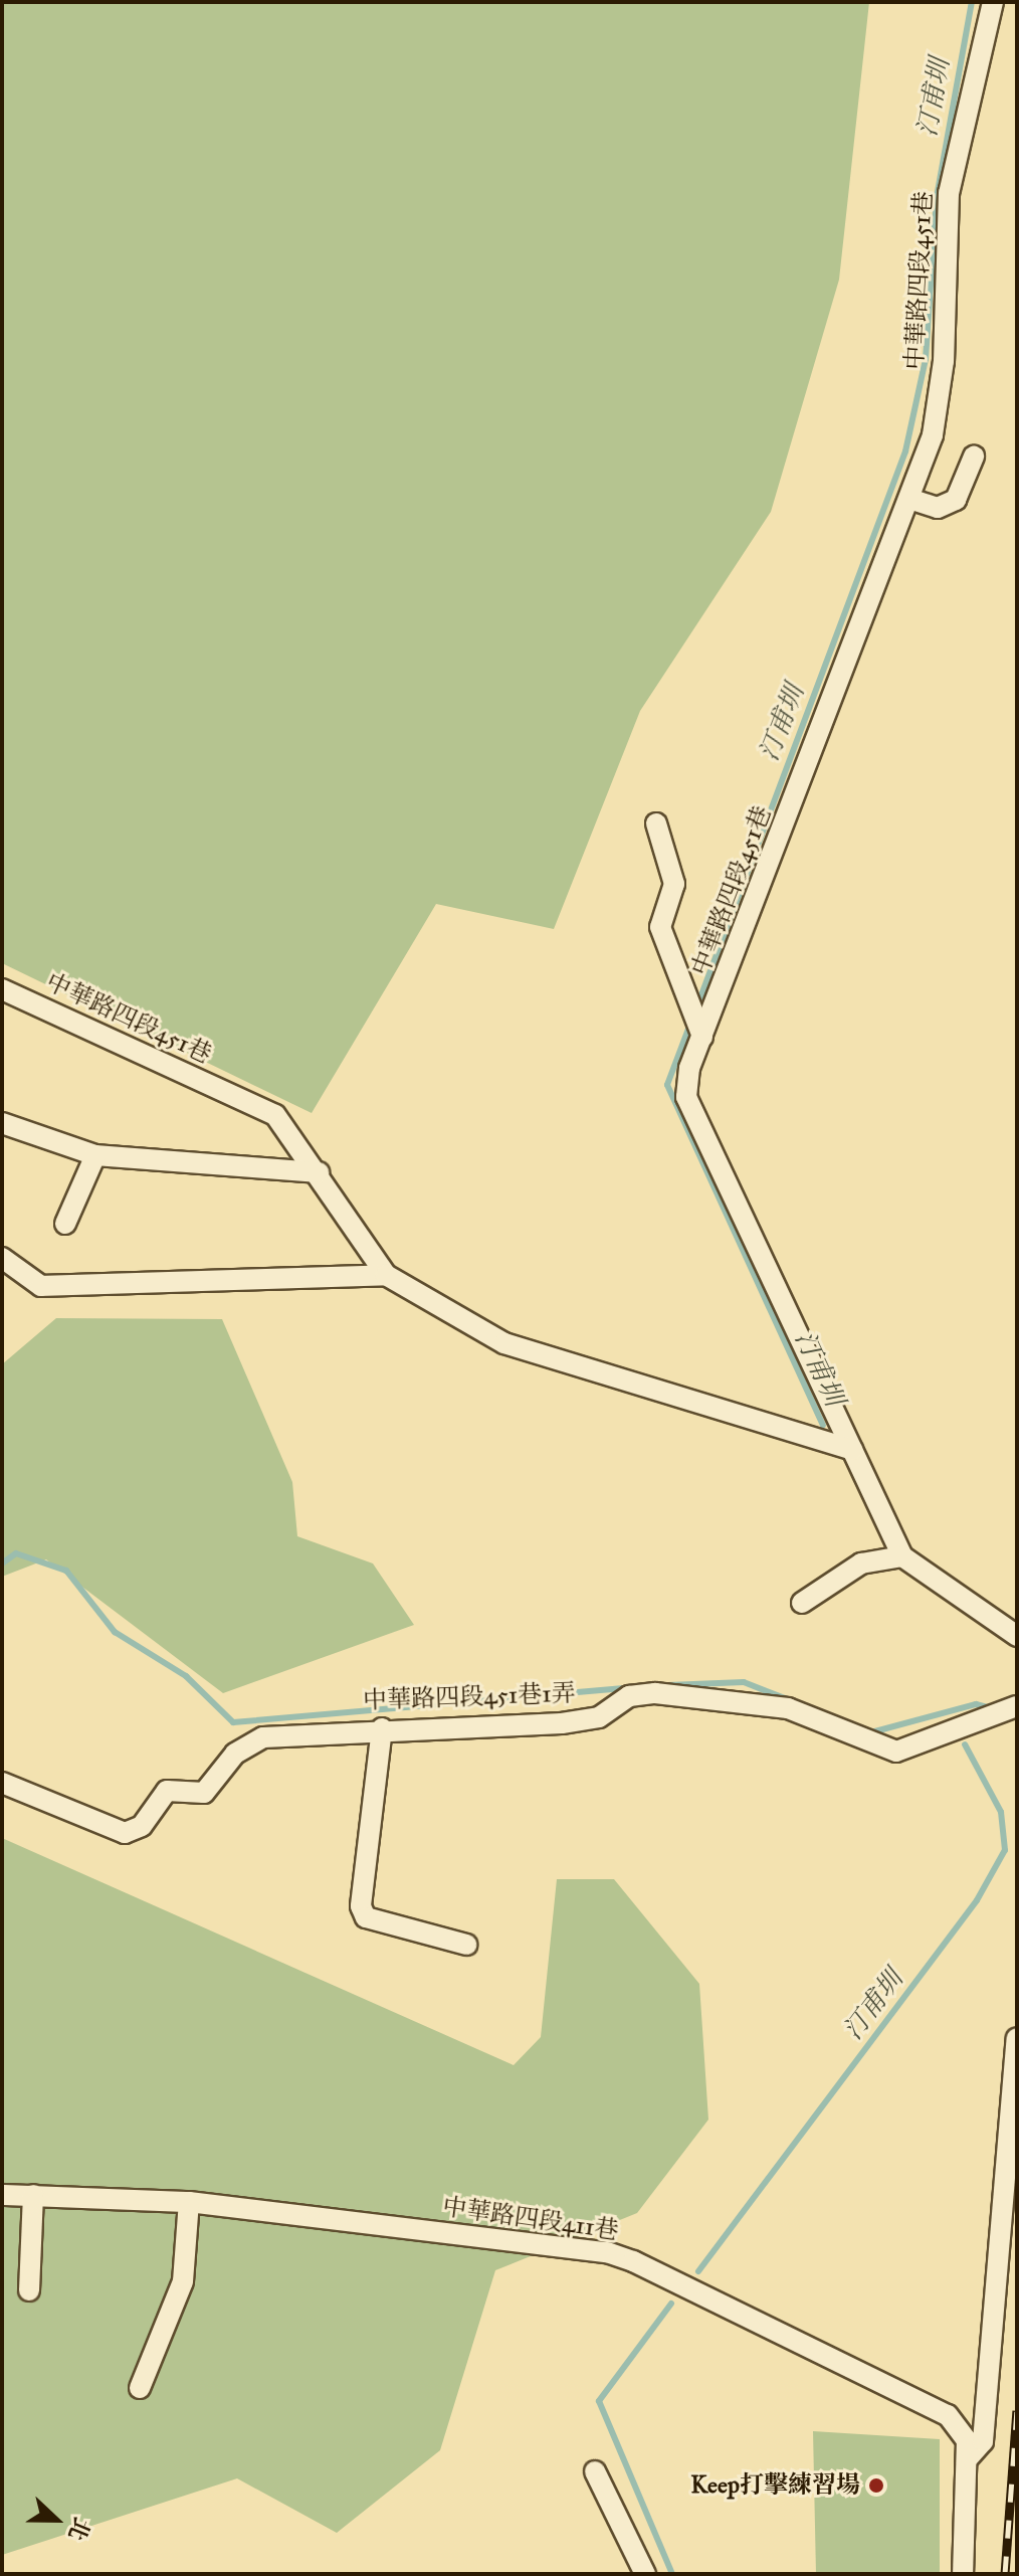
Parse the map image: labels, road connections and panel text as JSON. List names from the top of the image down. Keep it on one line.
{"streets":{"lane":["中華路四段451巷","中華路四段451巷1弄","中華路四段411巷"]},"water":["汀甫圳"],"places":["Keep打擊練習場"],"north":"right"}
